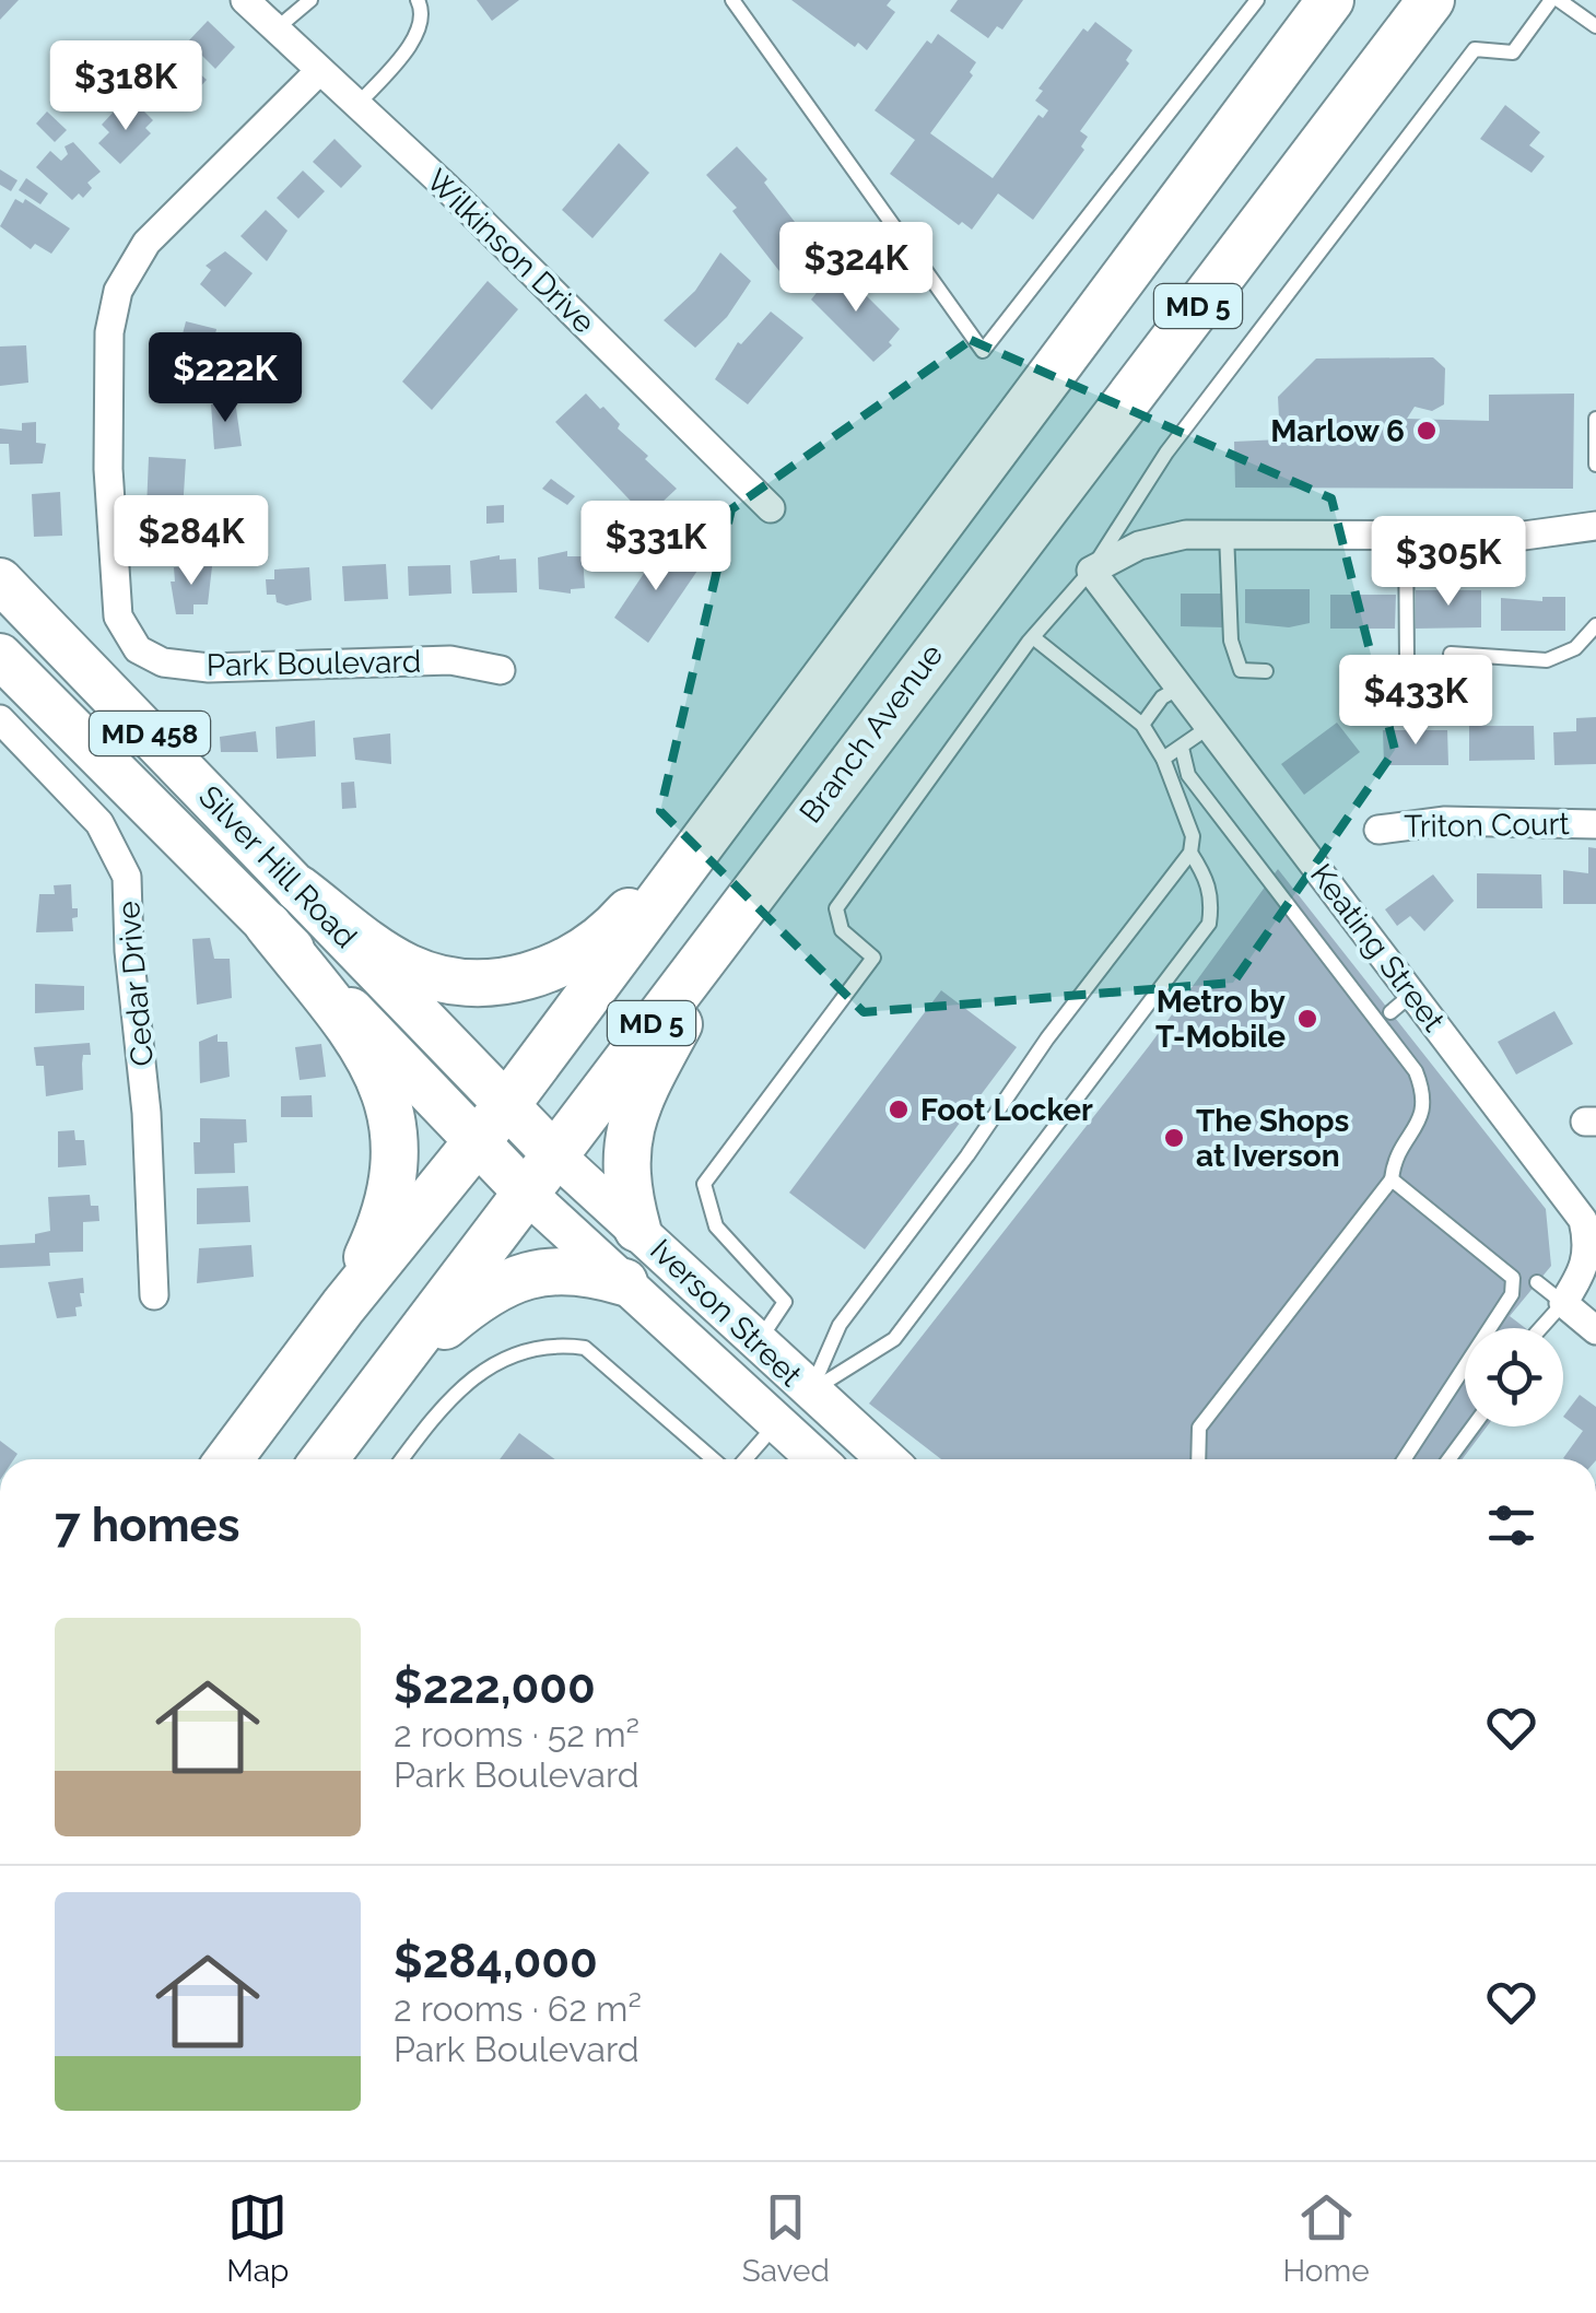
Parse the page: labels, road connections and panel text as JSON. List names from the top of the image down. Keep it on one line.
{"streets":{"highway":["MD 5","Branch Avenue"],"main road":["MD 458","Silver Hill Road","Iverson Street"],"street":["Wilkinson Drive","Park Boulevard","Triton Court","Keating Street","Cedar Drive"]},"crossings":[["Wilkinson Drive","Park Boulevard"],["MD 5","Silver Hill Road"],["Branch Avenue","Silver Hill Road"],["Branch Avenue","Iverson Street"],["Silver Hill Road","Iverson Street"]],"places":["Marlow 6","Metro by T-Mobile","Foot Locker","The Shops at Iverson"],"page":{"price":["$318K","$324K","$222K","$284K","$331K","$305K","$433K"],"heading":"7 homes","list":[{"name":"$222,000","note":"2 rooms · 52 m² · Park Boulevard"},{"name":"$284,000","note":"2 rooms · 62 m² · Park Boulevard"}],"tabs":["Map","Saved","Home"]}}
